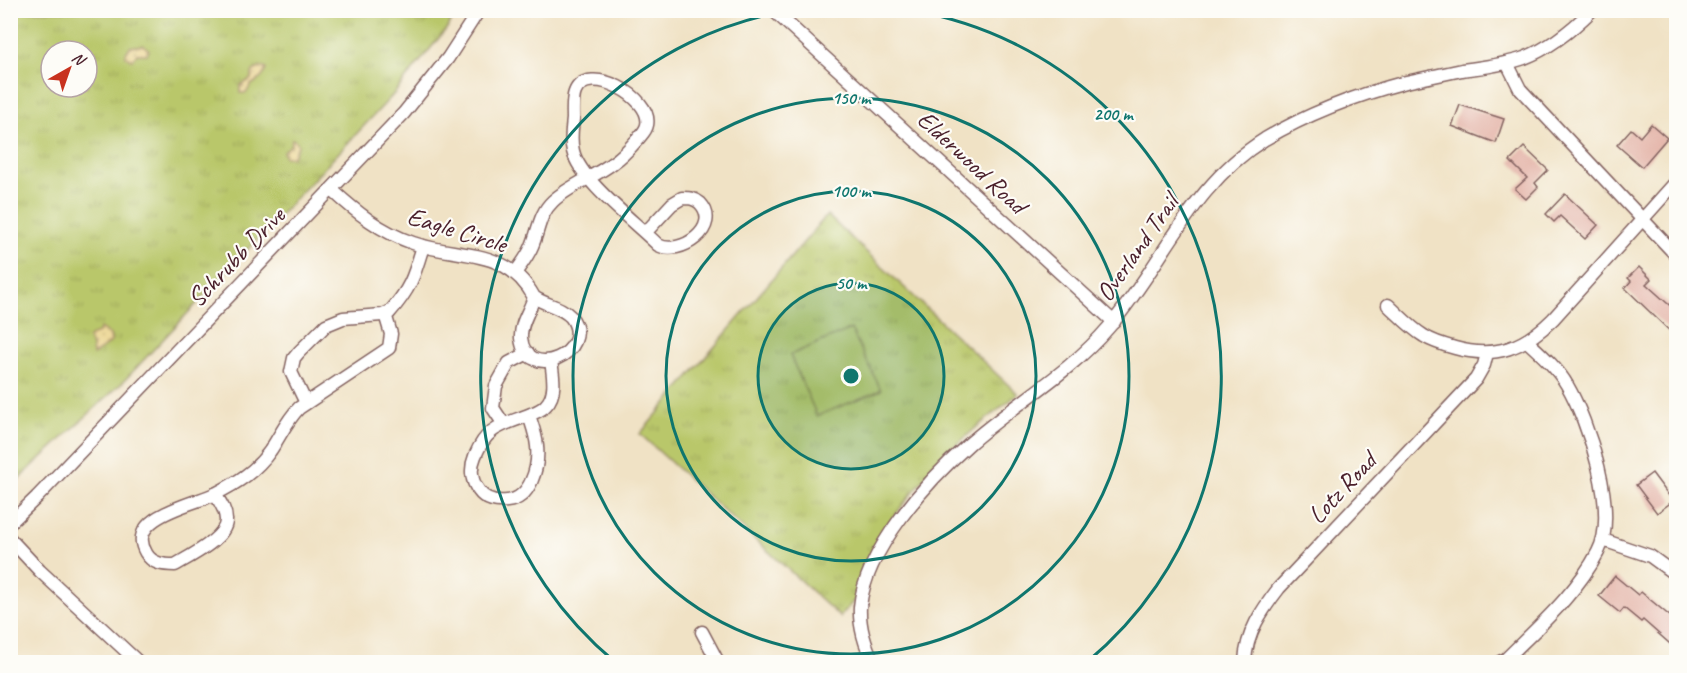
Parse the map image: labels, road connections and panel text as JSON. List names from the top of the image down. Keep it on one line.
{"streets":{"street":["Elderwood Road","Eagle Circle","Overland Trail","Schrubb Drive","Lotz Road"]},"crossings":[["Elderwood Road","Overland Trail"],["Eagle Circle","Schrubb Drive"]],"north":"top right","rings":["150 m","200 m","100 m","50 m"]}
